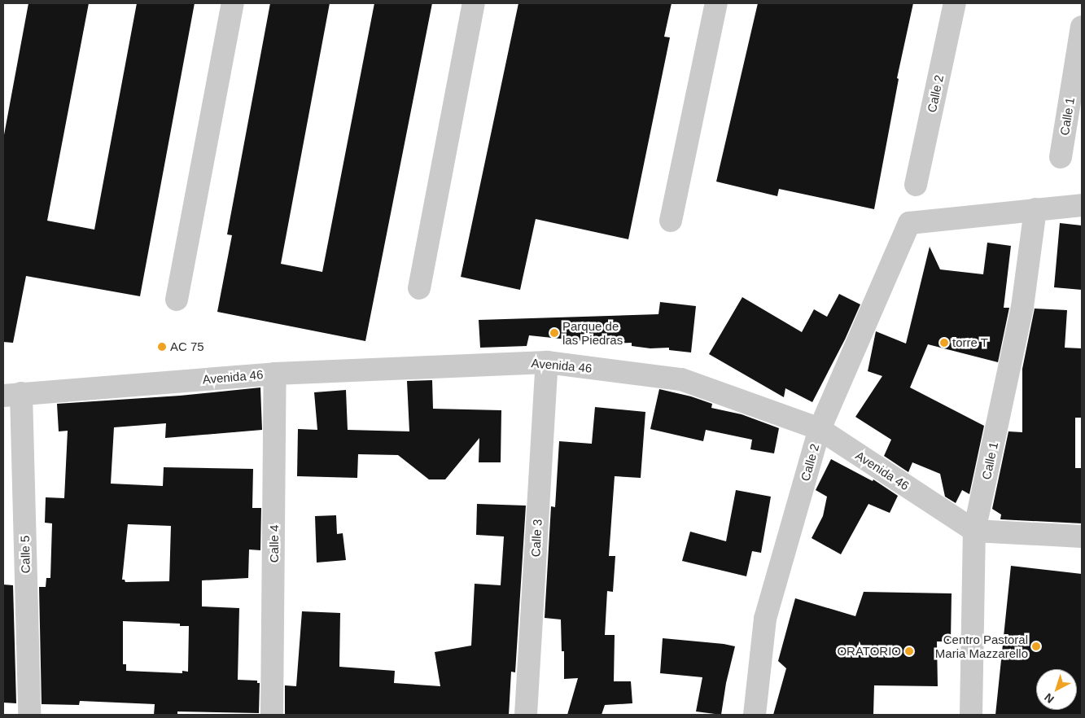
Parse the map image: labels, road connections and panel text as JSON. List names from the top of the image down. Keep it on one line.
{"streets":{"street":["Calle 2","Calle 1","Avenida 46","Calle 3","Calle 4","Calle 5"]},"crossings":[["Calle 2","Calle 1"],["Calle 2","Avenida 46"],["Calle 1","Avenida 46"],["Avenida 46","Calle 3"],["Avenida 46","Calle 4"],["Avenida 46","Calle 5"]],"places":["Parque de las Piedras","torre T","AC 75","Centro Pastoral Maria Mazzarello","ORATORIO"],"north":"bottom left"}
